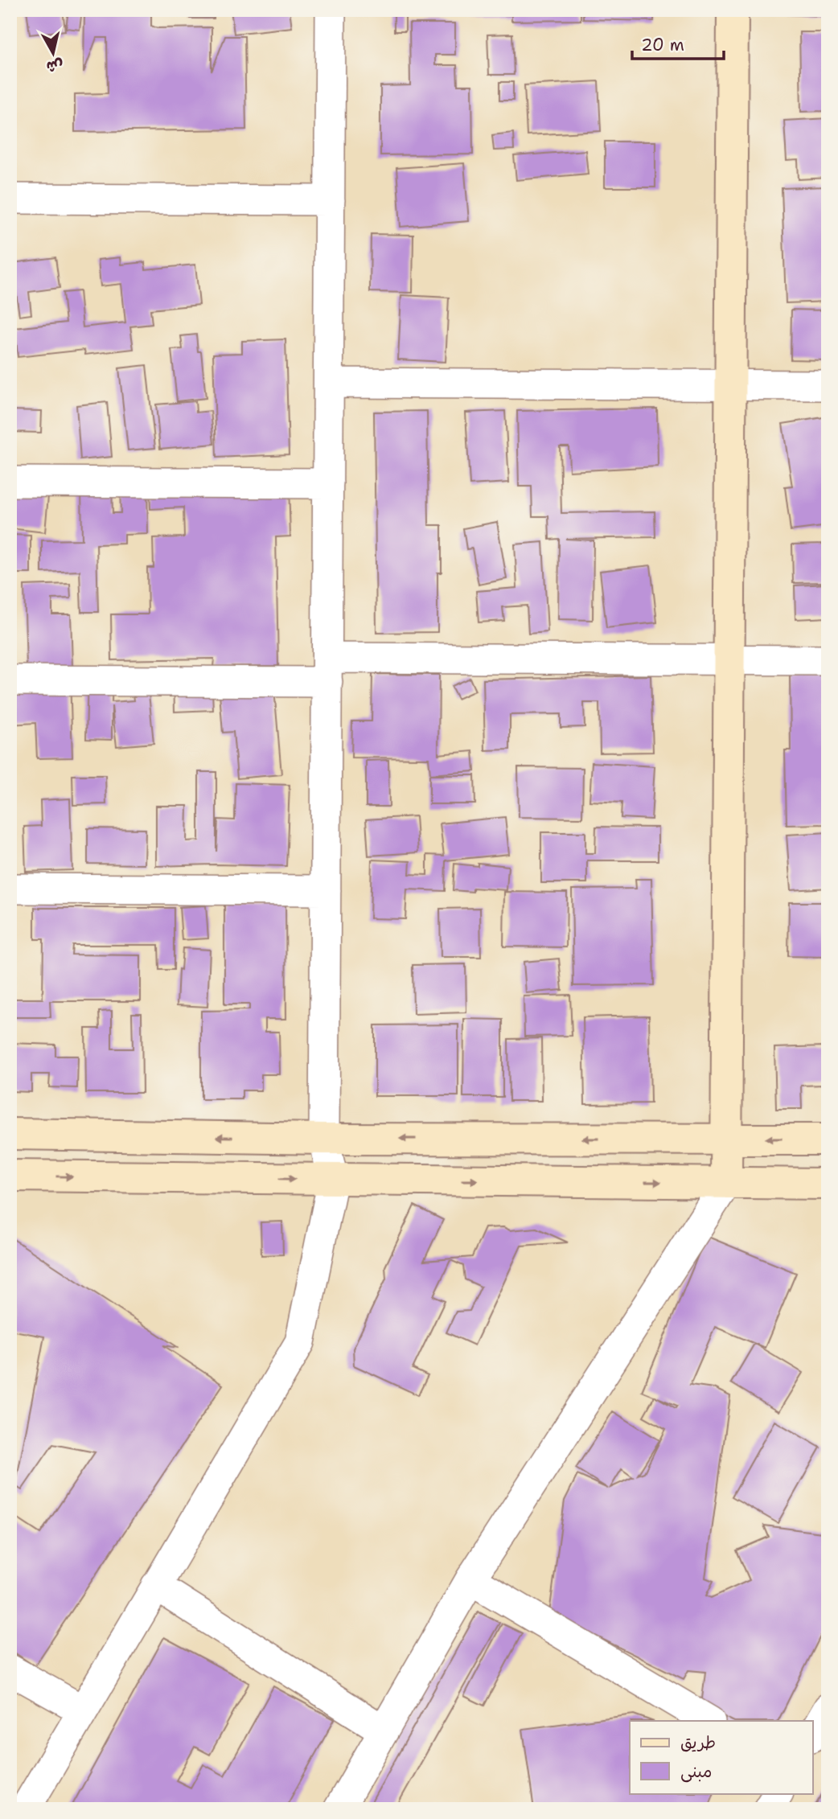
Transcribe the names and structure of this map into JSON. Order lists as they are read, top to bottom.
{
  "legend": ["طريق", "مبنى"],
  "scale_bar": "20 m",
  "north": "bottom"
}
